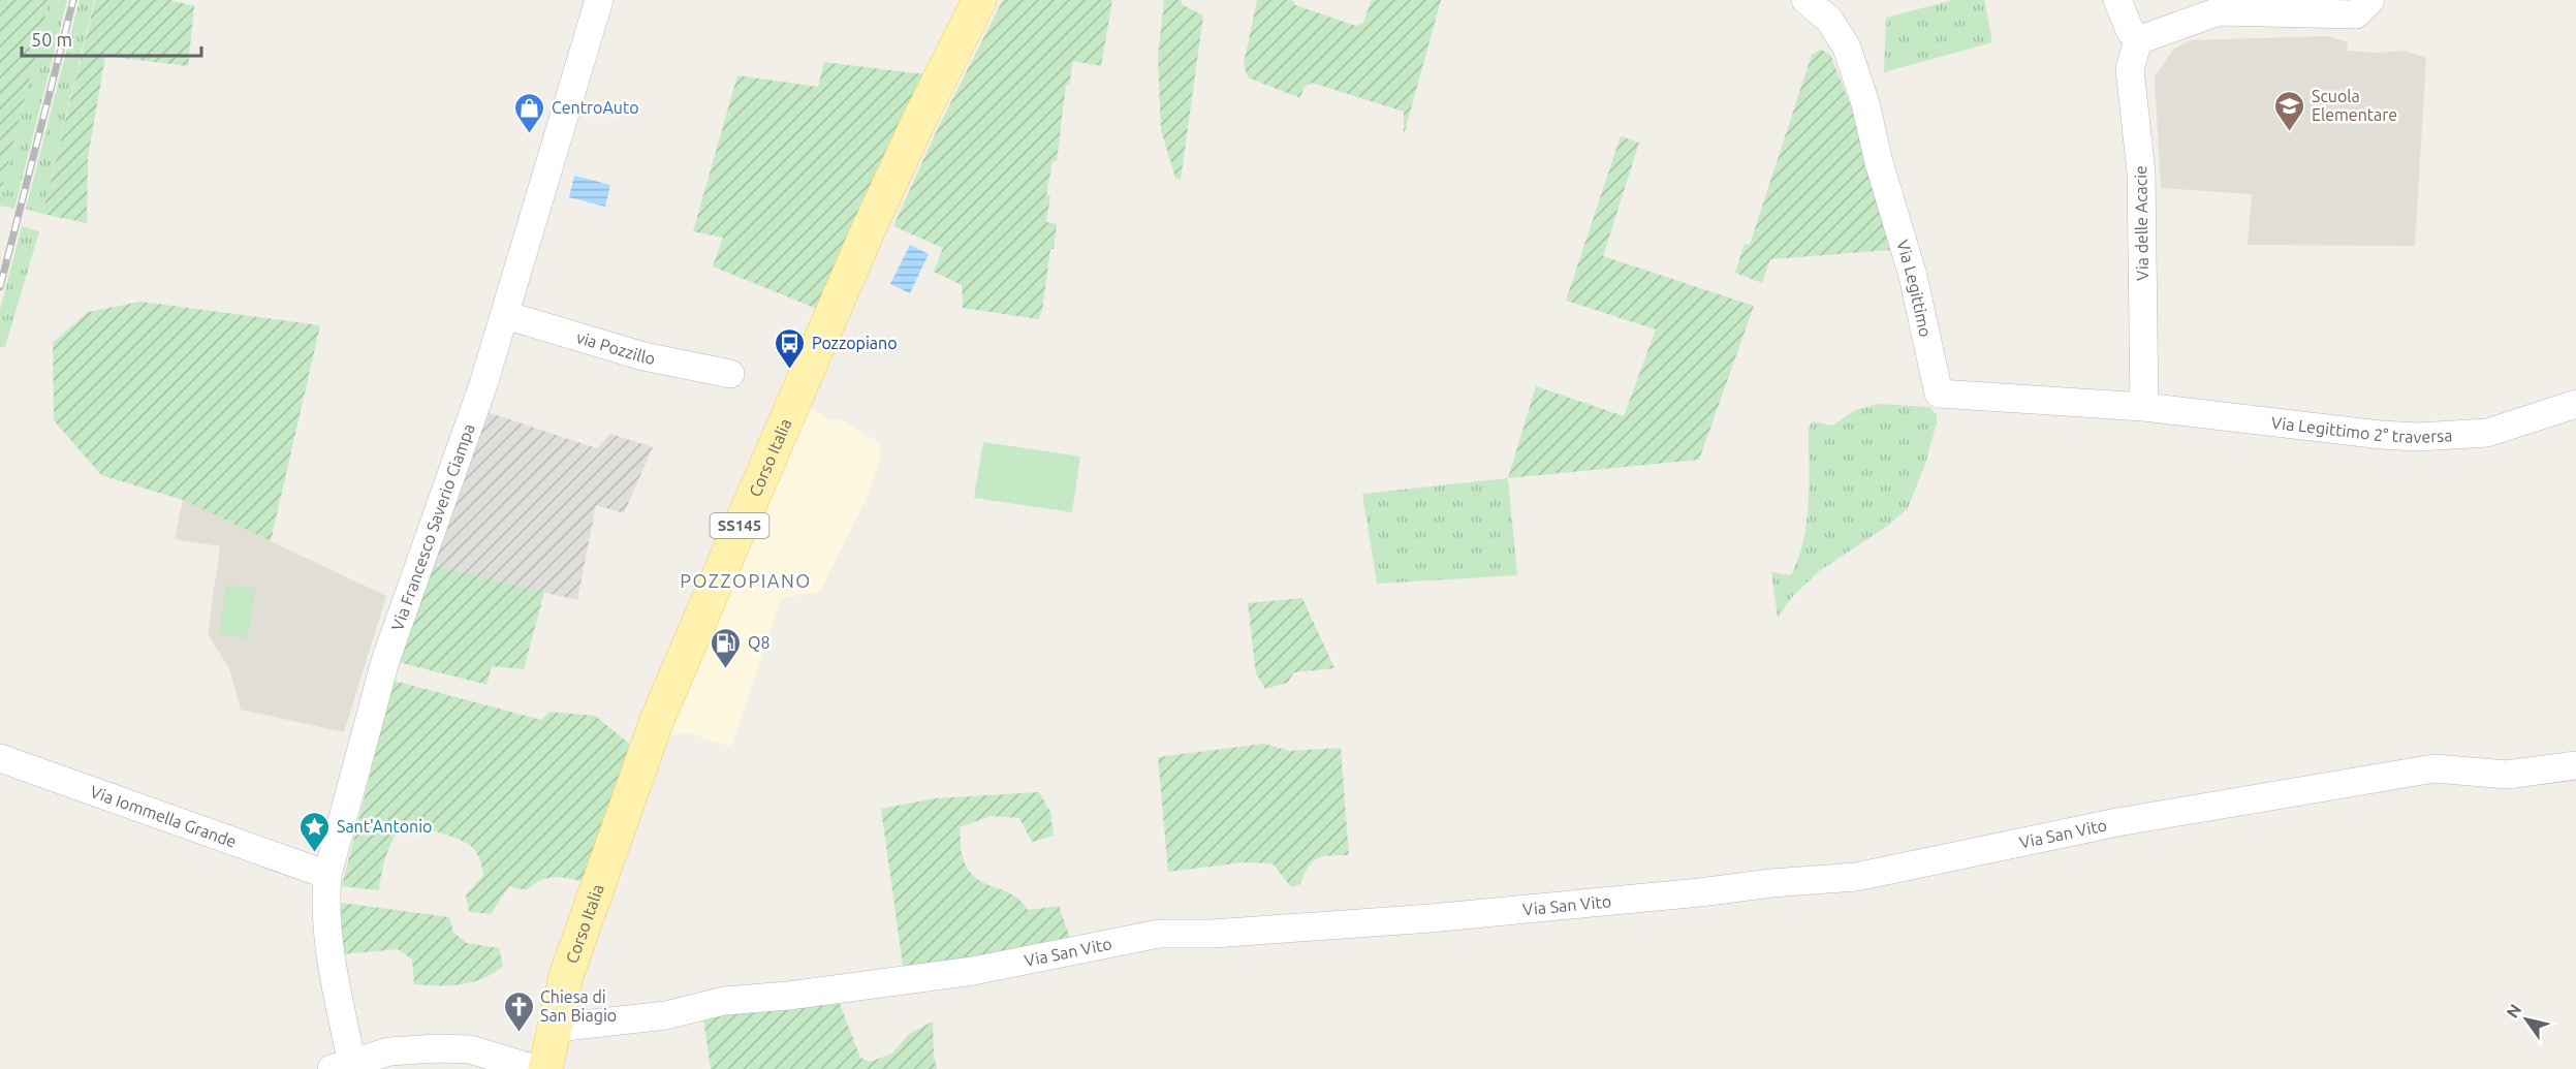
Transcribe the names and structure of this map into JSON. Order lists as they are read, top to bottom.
{
  "streets": {
    "main road": ["Corso Italia", "SS145"],
    "street": [
      "Via delle Acacie",
      "Via Legittimo",
      "via Pozzillo",
      "Via Legittimo 2° traversa",
      "Via Francesco Saverio Ciampa",
      "Via Iommella Grande",
      "Via San Vito"
    ]
  },
  "crossings": [
    ["Via delle Acacie", "Via Legittimo"],
    ["Via delle Acacie", "Via Legittimo 2° traversa"],
    ["Via Legittimo", "Via Legittimo 2° traversa"],
    ["via Pozzillo", "Via Francesco Saverio Ciampa"],
    ["Corso Italia", "Via San Vito"],
    ["Via Francesco Saverio Ciampa", "Via Iommella Grande"]
  ],
  "districts": ["POZZOPIANO"],
  "places": {
    "school or university": ["Scuola Elementare"],
    "shop": ["CentroAuto"],
    "bus stop": ["Pozzopiano"],
    "fuel station": ["Q8"],
    "place": ["Sant'Antonio"],
    "church": ["Chiesa di San Biagio"]
  },
  "scale_bar": "50 m",
  "north": "top left"
}
